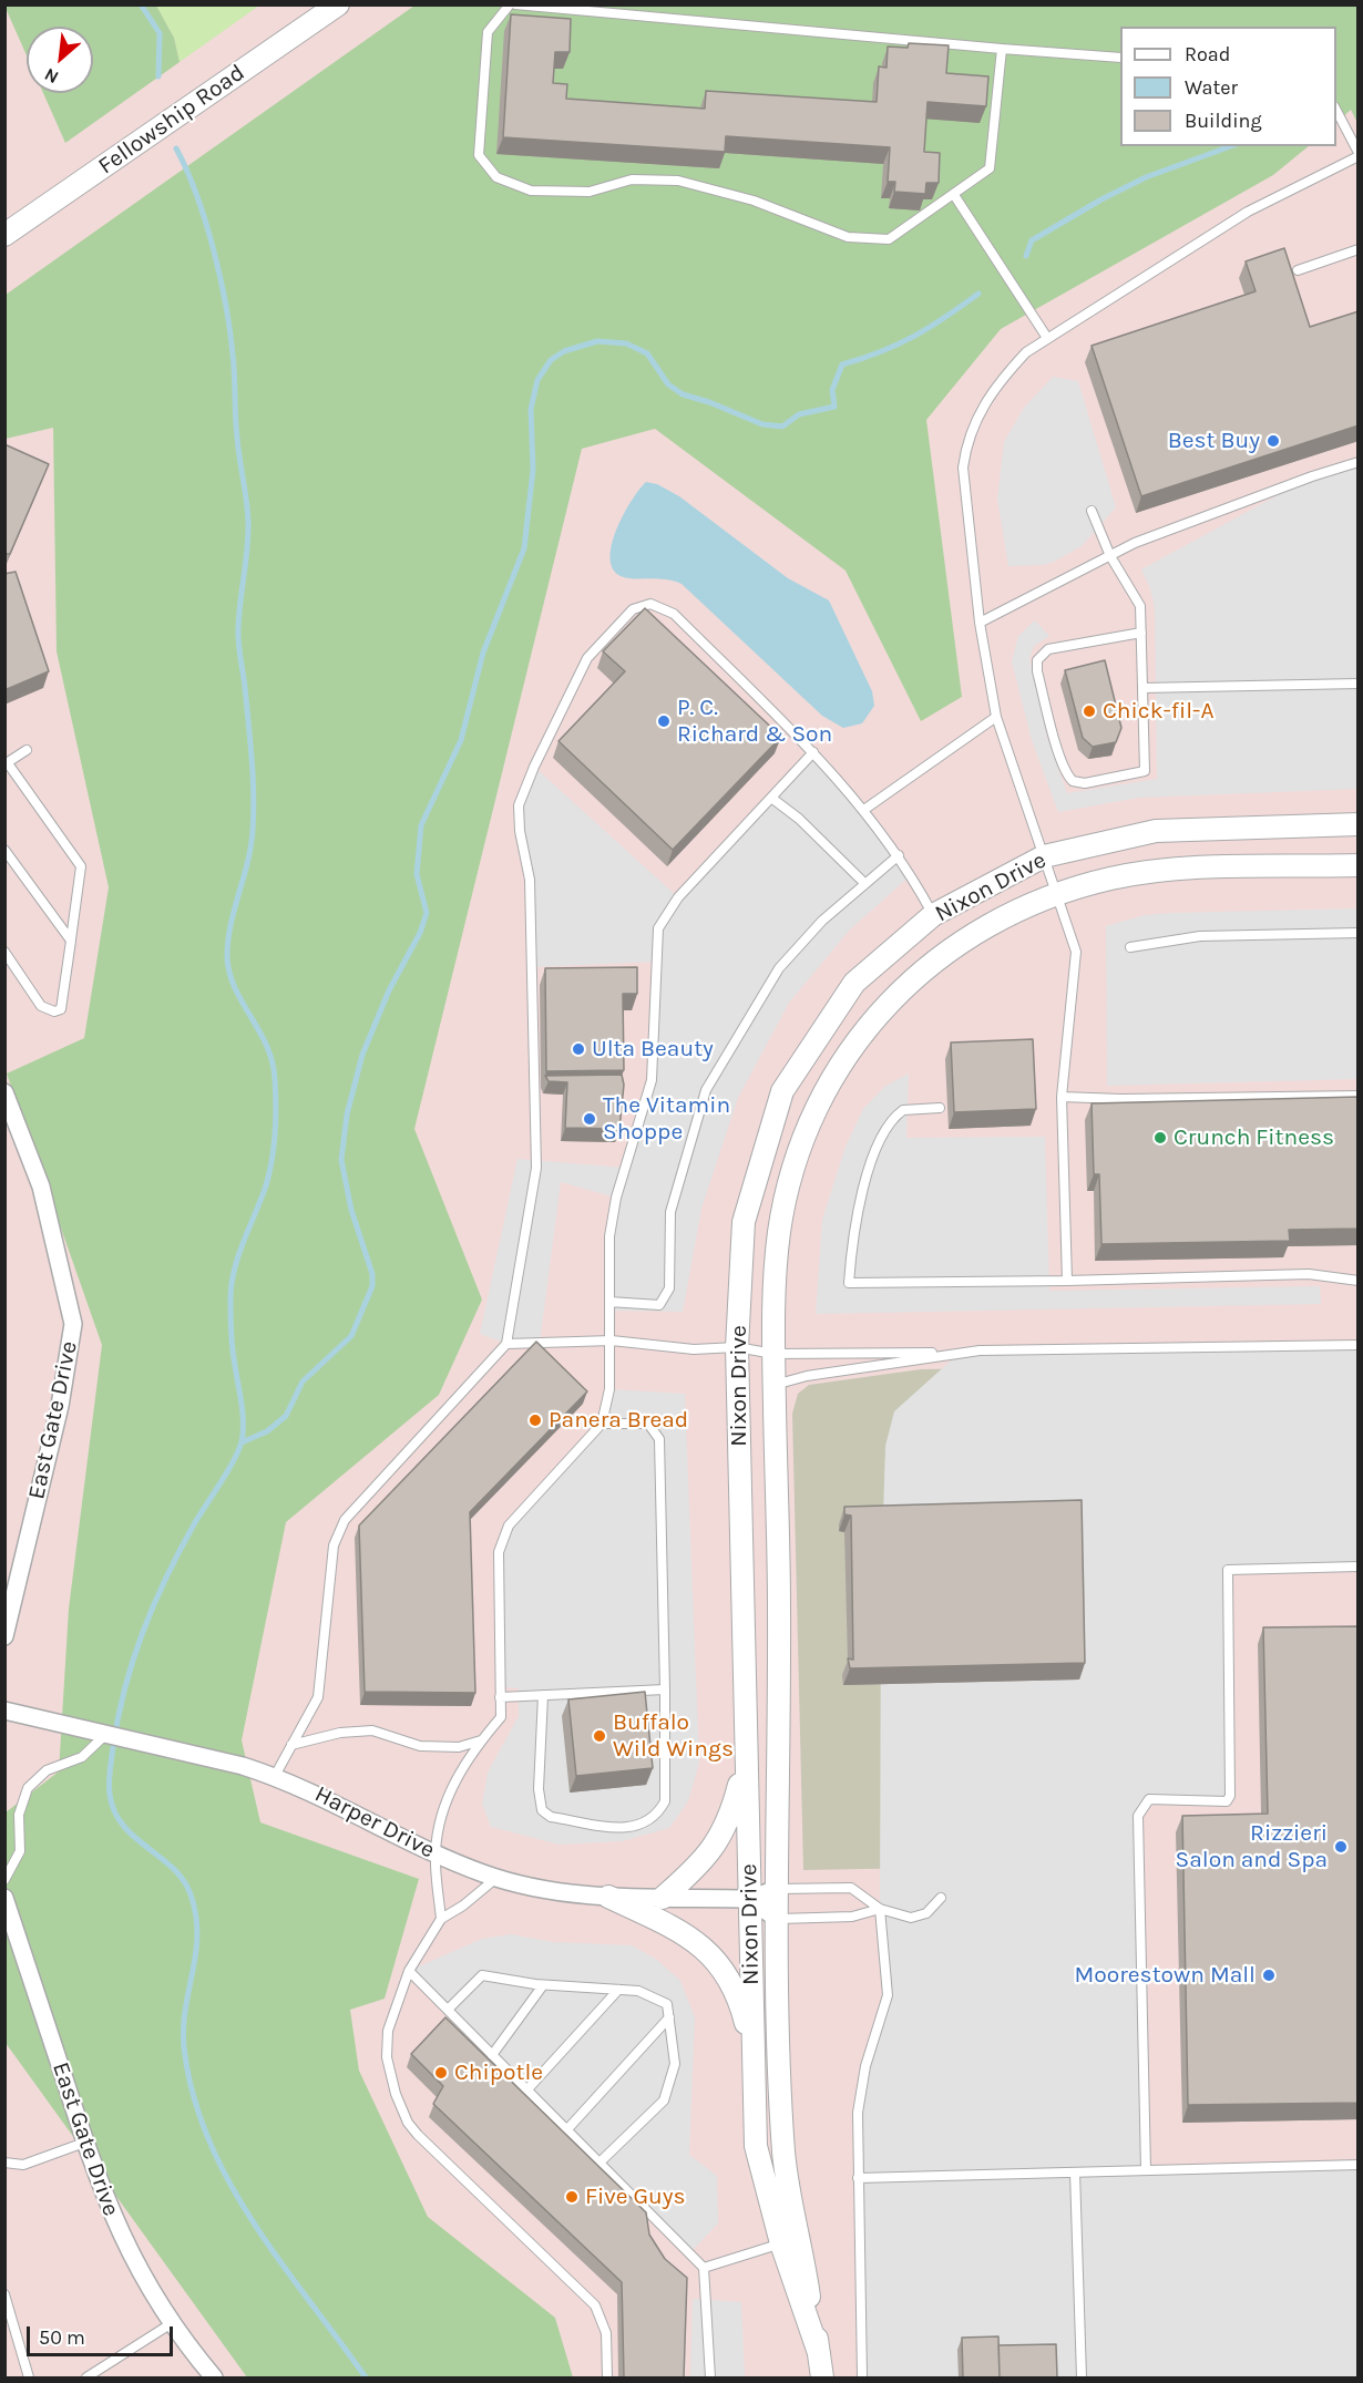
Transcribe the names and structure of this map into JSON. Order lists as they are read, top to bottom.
{
  "streets": {
    "street": [
      "Fellowship Road",
      "Nixon Drive",
      "East Gate Drive",
      "Harper Drive"
    ]
  },
  "crossings": [
    ["Nixon Drive", "Harper Drive"]
  ],
  "places": [
    "Best Buy",
    "Chick-fil-A",
    "P. C. Richard & Son",
    "Ulta Beauty",
    "The Vitamin Shoppe",
    "Crunch Fitness",
    "Panera Bread",
    "Buffalo Wild Wings",
    "Rizzieri Salon and Spa",
    "Moorestown Mall",
    "Chipotle",
    "Five Guys"
  ],
  "legend": ["Road", "Water", "Building"],
  "scale_bar": "50 m",
  "north": "bottom left"
}
